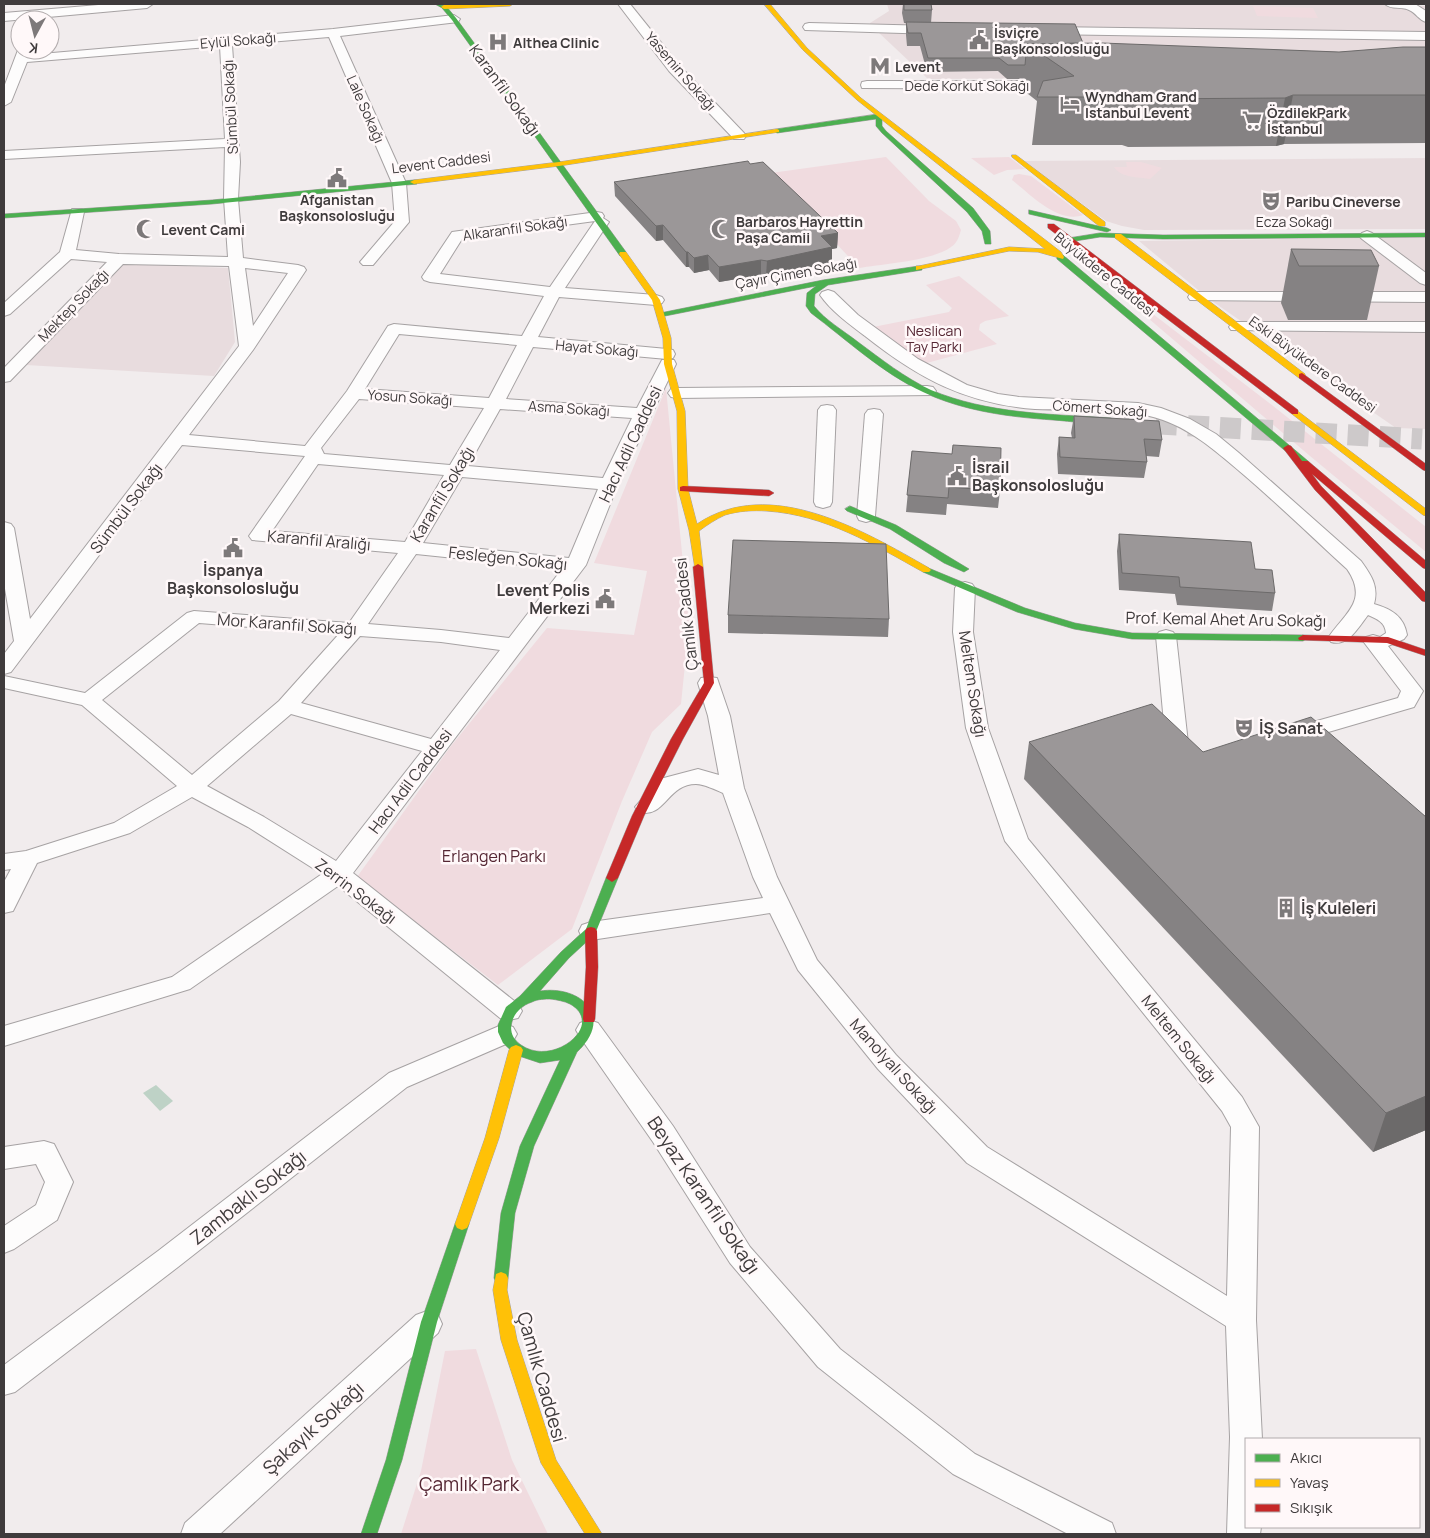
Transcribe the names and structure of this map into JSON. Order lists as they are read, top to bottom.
{
  "streets": {
    "main road": [
      "Karanfil Sokağı",
      "Levent Caddesi",
      "Ecza Sokağı",
      "Çayır Çimen Sokağı",
      "Büyükdere Caddesi",
      "Eski Büyükdere Caddesi",
      "Çamlık Caddesi",
      "Prof. Kemal Ahet Aru Sokağı"
    ],
    "street": [
      "Eylül Sokağı",
      "Yasemin Sokağı",
      "Dede Korkut Sokağı",
      "Sümbül Sokağı",
      "Lale Sokağı",
      "Alkaranfil Sokağı",
      "Mektep Sokağı",
      "Hayat Sokağı",
      "Yosun Sokağı",
      "Asma Sokağı",
      "Cömert Sokağı",
      "Hacı Adil Caddesi",
      "Karanfil Aralığı",
      "Fesleğen Sokağı",
      "Mor Karanfil Sokağı",
      "Meltem Sokağı",
      "Zerrin Sokağı",
      "Manolyalı Sokağı",
      "Beyaz Karanfil Sokağı",
      "Zambaklı Sokağı",
      "Şakayık Sokağı"
    ]
  },
  "crossings": [
    ["Eylül Sokağı", "Karanfil Sokağı"],
    ["Eylül Sokağı", "Sümbül Sokağı"],
    ["Eylül Sokağı", "Lale Sokağı"],
    ["Yasemin Sokağı", "Levent Caddesi"],
    ["Karanfil Sokağı", "Levent Caddesi"],
    ["Karanfil Sokağı", "Alkaranfil Sokağı"],
    ["Karanfil Sokağı", "Hayat Sokağı"],
    ["Karanfil Sokağı", "Yosun Sokağı"],
    ["Karanfil Sokağı", "Asma Sokağı"],
    ["Karanfil Sokağı", "Karanfil Aralığı"],
    ["Karanfil Sokağı", "Fesleğen Sokağı"],
    ["Karanfil Sokağı", "Çamlık Caddesi"],
    ["Karanfil Sokağı", "Mor Karanfil Sokağı"],
    ["Karanfil Sokağı", "Zerrin Sokağı"],
    ["Sümbül Sokağı", "Levent Caddesi"],
    ["Lale Sokağı", "Levent Caddesi"],
    ["Levent Caddesi", "Çayır Çimen Sokağı"],
    ["Levent Caddesi", "Büyükdere Caddesi"],
    ["Ecza Sokağı", "Büyükdere Caddesi"],
    ["Alkaranfil Sokağı", "Çamlık Caddesi"],
    ["Çayır Çimen Sokağı", "Büyükdere Caddesi"],
    ["Çayır Çimen Sokağı", "Cömert Sokağı"],
    ["Çayır Çimen Sokağı", "Çamlık Caddesi"],
    ["Hayat Sokağı", "Yosun Sokağı"],
    ["Hayat Sokağı", "Hacı Adil Caddesi"],
    ["Hayat Sokağı", "Çamlık Caddesi"],
    ["Yosun Sokağı", "Asma Sokağı"],
    ["Asma Sokağı", "Hacı Adil Caddesi"],
    ["Cömert Sokağı", "Prof. Kemal Ahet Aru Sokağı"],
    ["Hacı Adil Caddesi", "Fesleğen Sokağı"],
    ["Hacı Adil Caddesi", "Çamlık Caddesi"],
    ["Hacı Adil Caddesi", "Mor Karanfil Sokağı"],
    ["Hacı Adil Caddesi", "Zerrin Sokağı"],
    ["Karanfil Aralığı", "Fesleğen Sokağı"],
    ["Çamlık Caddesi", "Prof. Kemal Ahet Aru Sokağı"],
    ["Çamlık Caddesi", "Zerrin Sokağı"],
    ["Çamlık Caddesi", "Manolyalı Sokağı"],
    ["Çamlık Caddesi", "Beyaz Karanfil Sokağı"],
    ["Çamlık Caddesi", "Zambaklı Sokağı"],
    ["Çamlık Caddesi", "Şakayık Sokağı"],
    ["Prof. Kemal Ahet Aru Sokağı", "Meltem Sokağı"],
    ["Mor Karanfil Sokağı", "Zerrin Sokağı"],
    ["Meltem Sokağı", "Manolyalı Sokağı"],
    ["Zerrin Sokağı", "Beyaz Karanfil Sokağı"],
    ["Zerrin Sokağı", "Zambaklı Sokağı"],
    ["Beyaz Karanfil Sokağı", "Zambaklı Sokağı"]
  ],
  "parks": ["Neslican Tay Parkı", "Erlangen Parkı", "Çamlık Park"],
  "places": {
    "public building": [
      "İsviçre Başkonsolosluğu",
      "Afganistan Başkonsolosluğu",
      "İsrail Başkonsolosluğu",
      "İspanya Başkonsolosluğu",
      "Levent Polis Merkezi"
    ],
    "hospital": ["Althea Clinic"],
    "metro station": ["Levent"],
    "hotel": ["Wyndham Grand Istanbul Levent"],
    "supermarket": ["ÖzdilekPark İstanbul"],
    "theatre": ["Paribu Cineverse", "İŞ Sanat"],
    "mosque": ["Levent Cami", "Barbaros Hayrettin Paşa Camii"],
    "building": ["İş Kuleleri"]
  },
  "legend": ["Akıcı", "Yavaş", "Sıkışık"],
  "north": "bottom"
}
